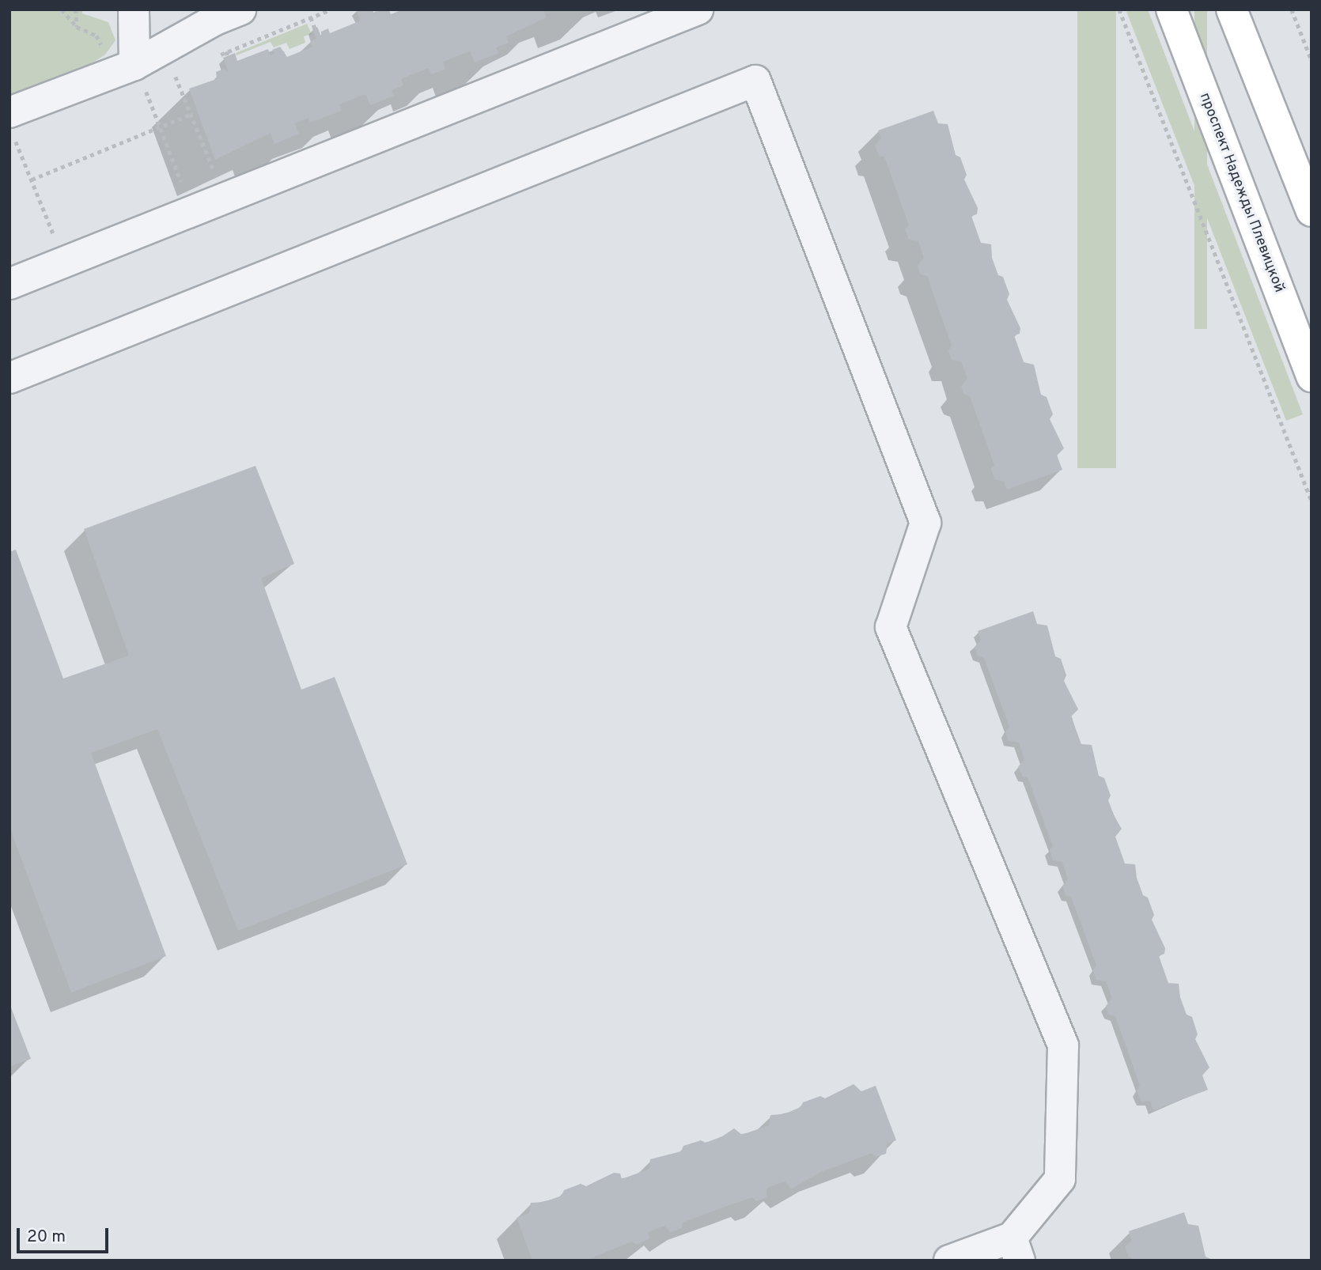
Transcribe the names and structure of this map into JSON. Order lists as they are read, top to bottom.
{
  "streets": {
    "main road": ["проспект Надежды Плевицкой"]
  },
  "scale_bar": "20 m"
}
